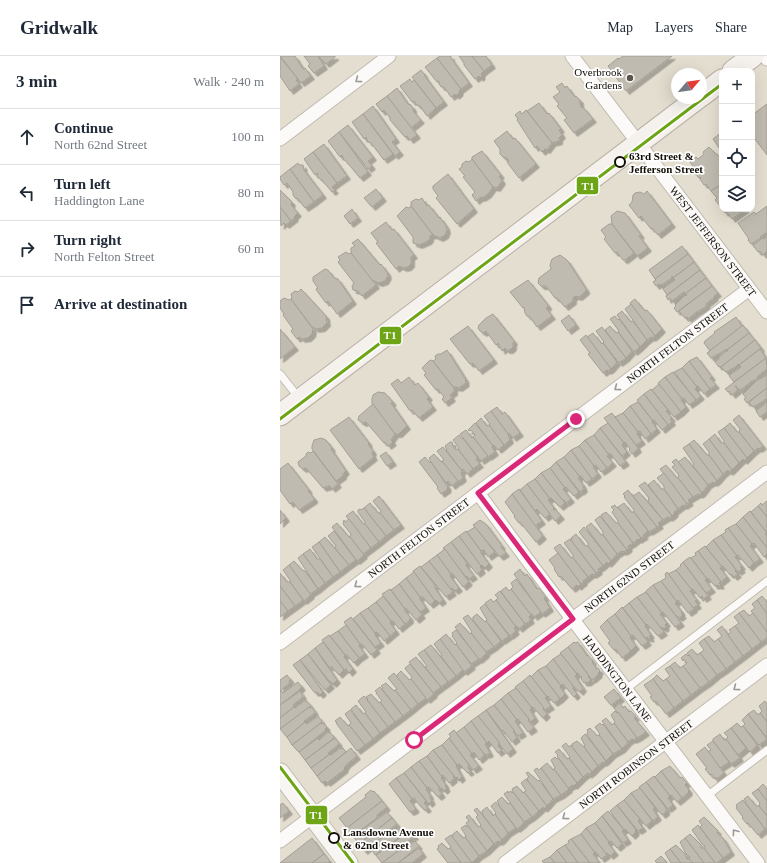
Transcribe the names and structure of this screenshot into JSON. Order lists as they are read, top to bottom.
{
  "streets": {
    "street": [
      "WEST JEFFERSON STREET",
      "NORTH FELTON STREET",
      "NORTH 62ND STREET",
      "HADDINGTON LANE",
      "NORTH ROBINSON STREET"
    ]
  },
  "crossings": [
    ["WEST JEFFERSON STREET", "NORTH FELTON STREET"],
    ["NORTH FELTON STREET", "HADDINGTON LANE"],
    ["NORTH 62ND STREET", "HADDINGTON LANE"],
    ["HADDINGTON LANE", "NORTH ROBINSON STREET"]
  ],
  "one_way": ["NORTH FELTON STREET", "NORTH ROBINSON STREET"],
  "places": ["Overbrook Gardens", "63rd Street & Jefferson Street", "Lansdowne Avenue & 62nd Street"],
  "lines": ["transit line T1"],
  "north": "top right",
  "page": {
    "header": "Gridwalk",
    "nav": ["Map", "Layers", "Share"],
    "heading": ["3 min", "Walk · 240 m"],
    "map_buttons": ["+", "−"],
    "list": [
      ["Continue", "North 62nd Street", "100 m"],
      ["Turn left", "Haddington Lane", "80 m"],
      ["Turn right", "North Felton Street", "60 m"],
      "Arrive at destination"
    ]
  }
}
